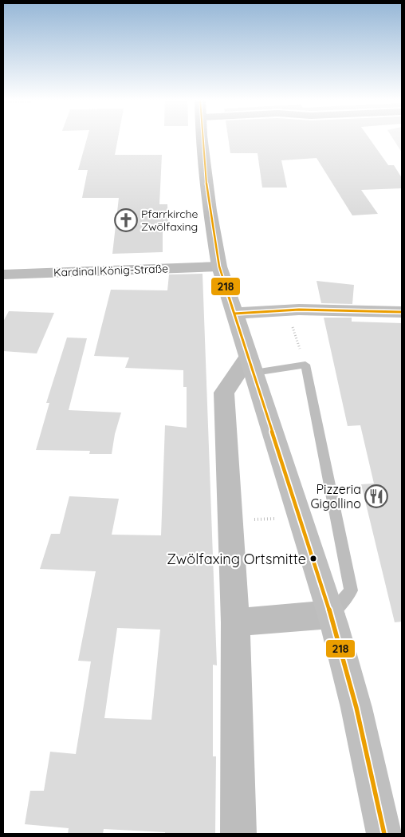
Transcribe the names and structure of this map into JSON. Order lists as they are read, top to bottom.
{
  "streets": {
    "street": ["Kardinal König-Straße"]
  },
  "places": {
    "church": ["Pfarrkirche Zwölfaxing"],
    "restaurant": ["Pizzeria Gigollino"],
    "other": ["Zwölfaxing Ortsmitte"]
  },
  "lines": ["transit line 218"]
}
